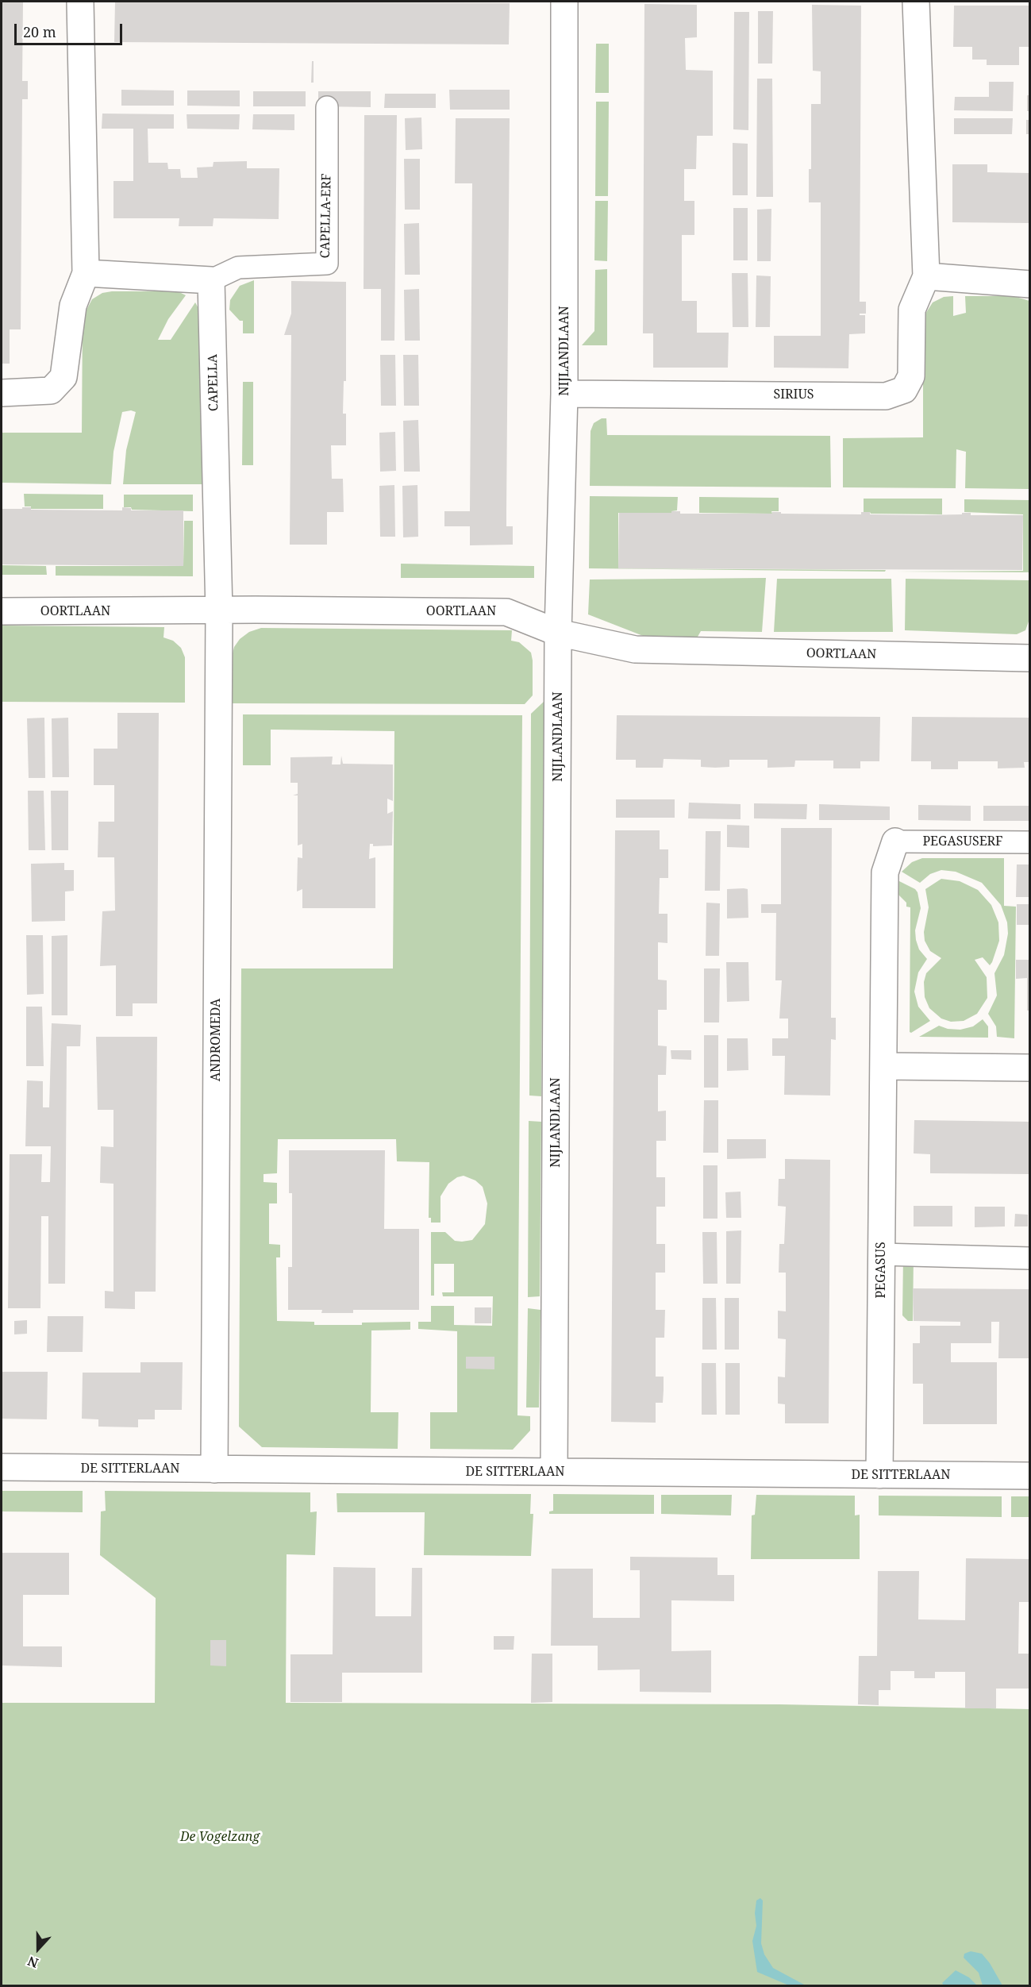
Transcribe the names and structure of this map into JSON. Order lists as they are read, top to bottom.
{
  "streets": {
    "street": [
      "NIJLANDLAAN",
      "CAPELLA",
      "SIRIUS",
      "OORTLAAN",
      "ANDROMEDA",
      "PEGASUS",
      "DE SITTERLAAN"
    ],
    "lane": ["CAPELLA-ERF", "PEGASUSERF"]
  },
  "crossings": [
    ["CAPELLA-ERF", "CAPELLA"],
    ["NIJLANDLAAN", "SIRIUS"],
    ["NIJLANDLAAN", "OORTLAAN"],
    ["NIJLANDLAAN", "DE SITTERLAAN"],
    ["CAPELLA", "OORTLAAN"],
    ["CAPELLA", "ANDROMEDA"],
    ["OORTLAAN", "ANDROMEDA"],
    ["PEGASUSERF", "PEGASUS"],
    ["ANDROMEDA", "DE SITTERLAAN"],
    ["PEGASUS", "DE SITTERLAAN"]
  ],
  "parks": ["De Vogelzang"],
  "scale_bar": "20 m",
  "north": "bottom"
}
